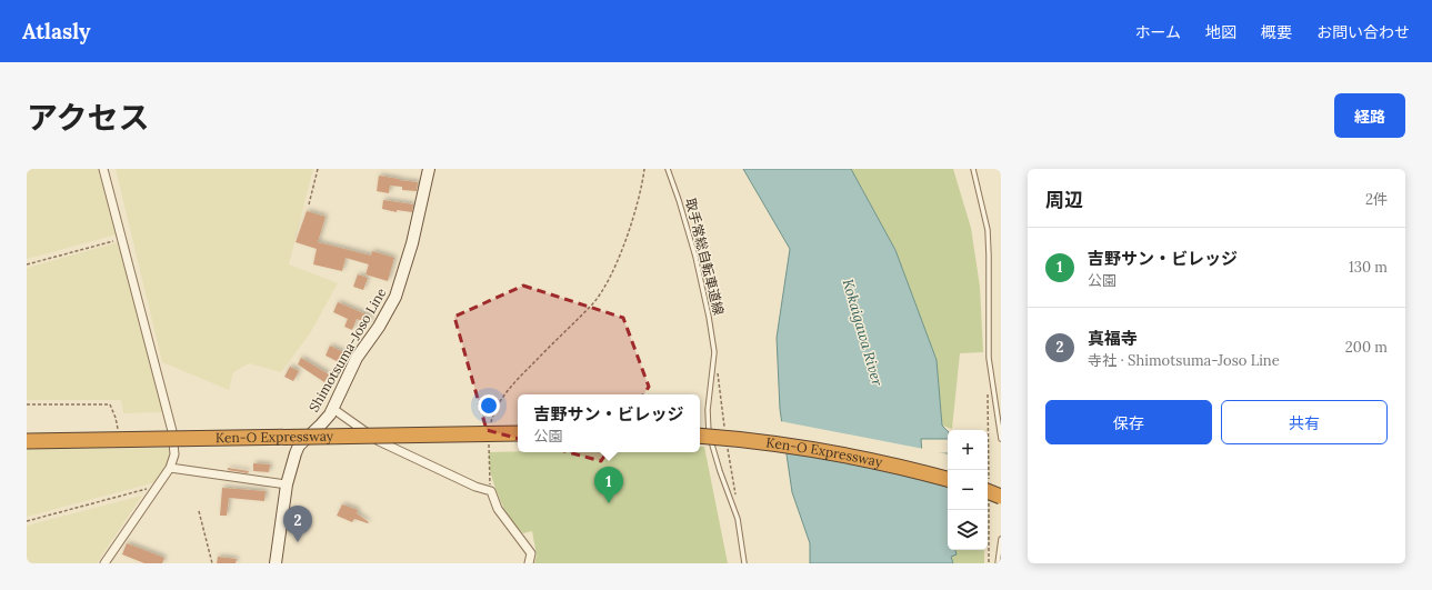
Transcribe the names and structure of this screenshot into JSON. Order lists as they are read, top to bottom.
{
  "streets": {
    "highway": ["Ken-O Expressway"],
    "main road": ["Shimotsuma-Joso Line"],
    "lane": ["取手常総自転車道線"]
  },
  "water": ["Kokaigawa River"],
  "page": {
    "header": "Atlasly",
    "nav": [
      "ホーム",
      "地図",
      "概要",
      "お問い合わせ"
    ],
    "title": "アクセス",
    "buttons": [
      "経路",
      ["保存", "共有"]
    ],
    "heading": ["周辺", "2件"],
    "list": [
      {
        "mark": "1",
        "name": "吉野サン・ビレッジ",
        "note": "公園",
        "value": "130 m"
      },
      {
        "mark": "2",
        "name": "真福寺",
        "note": "寺社 · Shimotsuma-Joso Line",
        "value": "200 m"
      }
    ],
    "popup": ["吉野サン・ビレッジ", "公園"],
    "map_buttons": ["+", "−"],
    "pins": ["1", "2"]
  }
}
